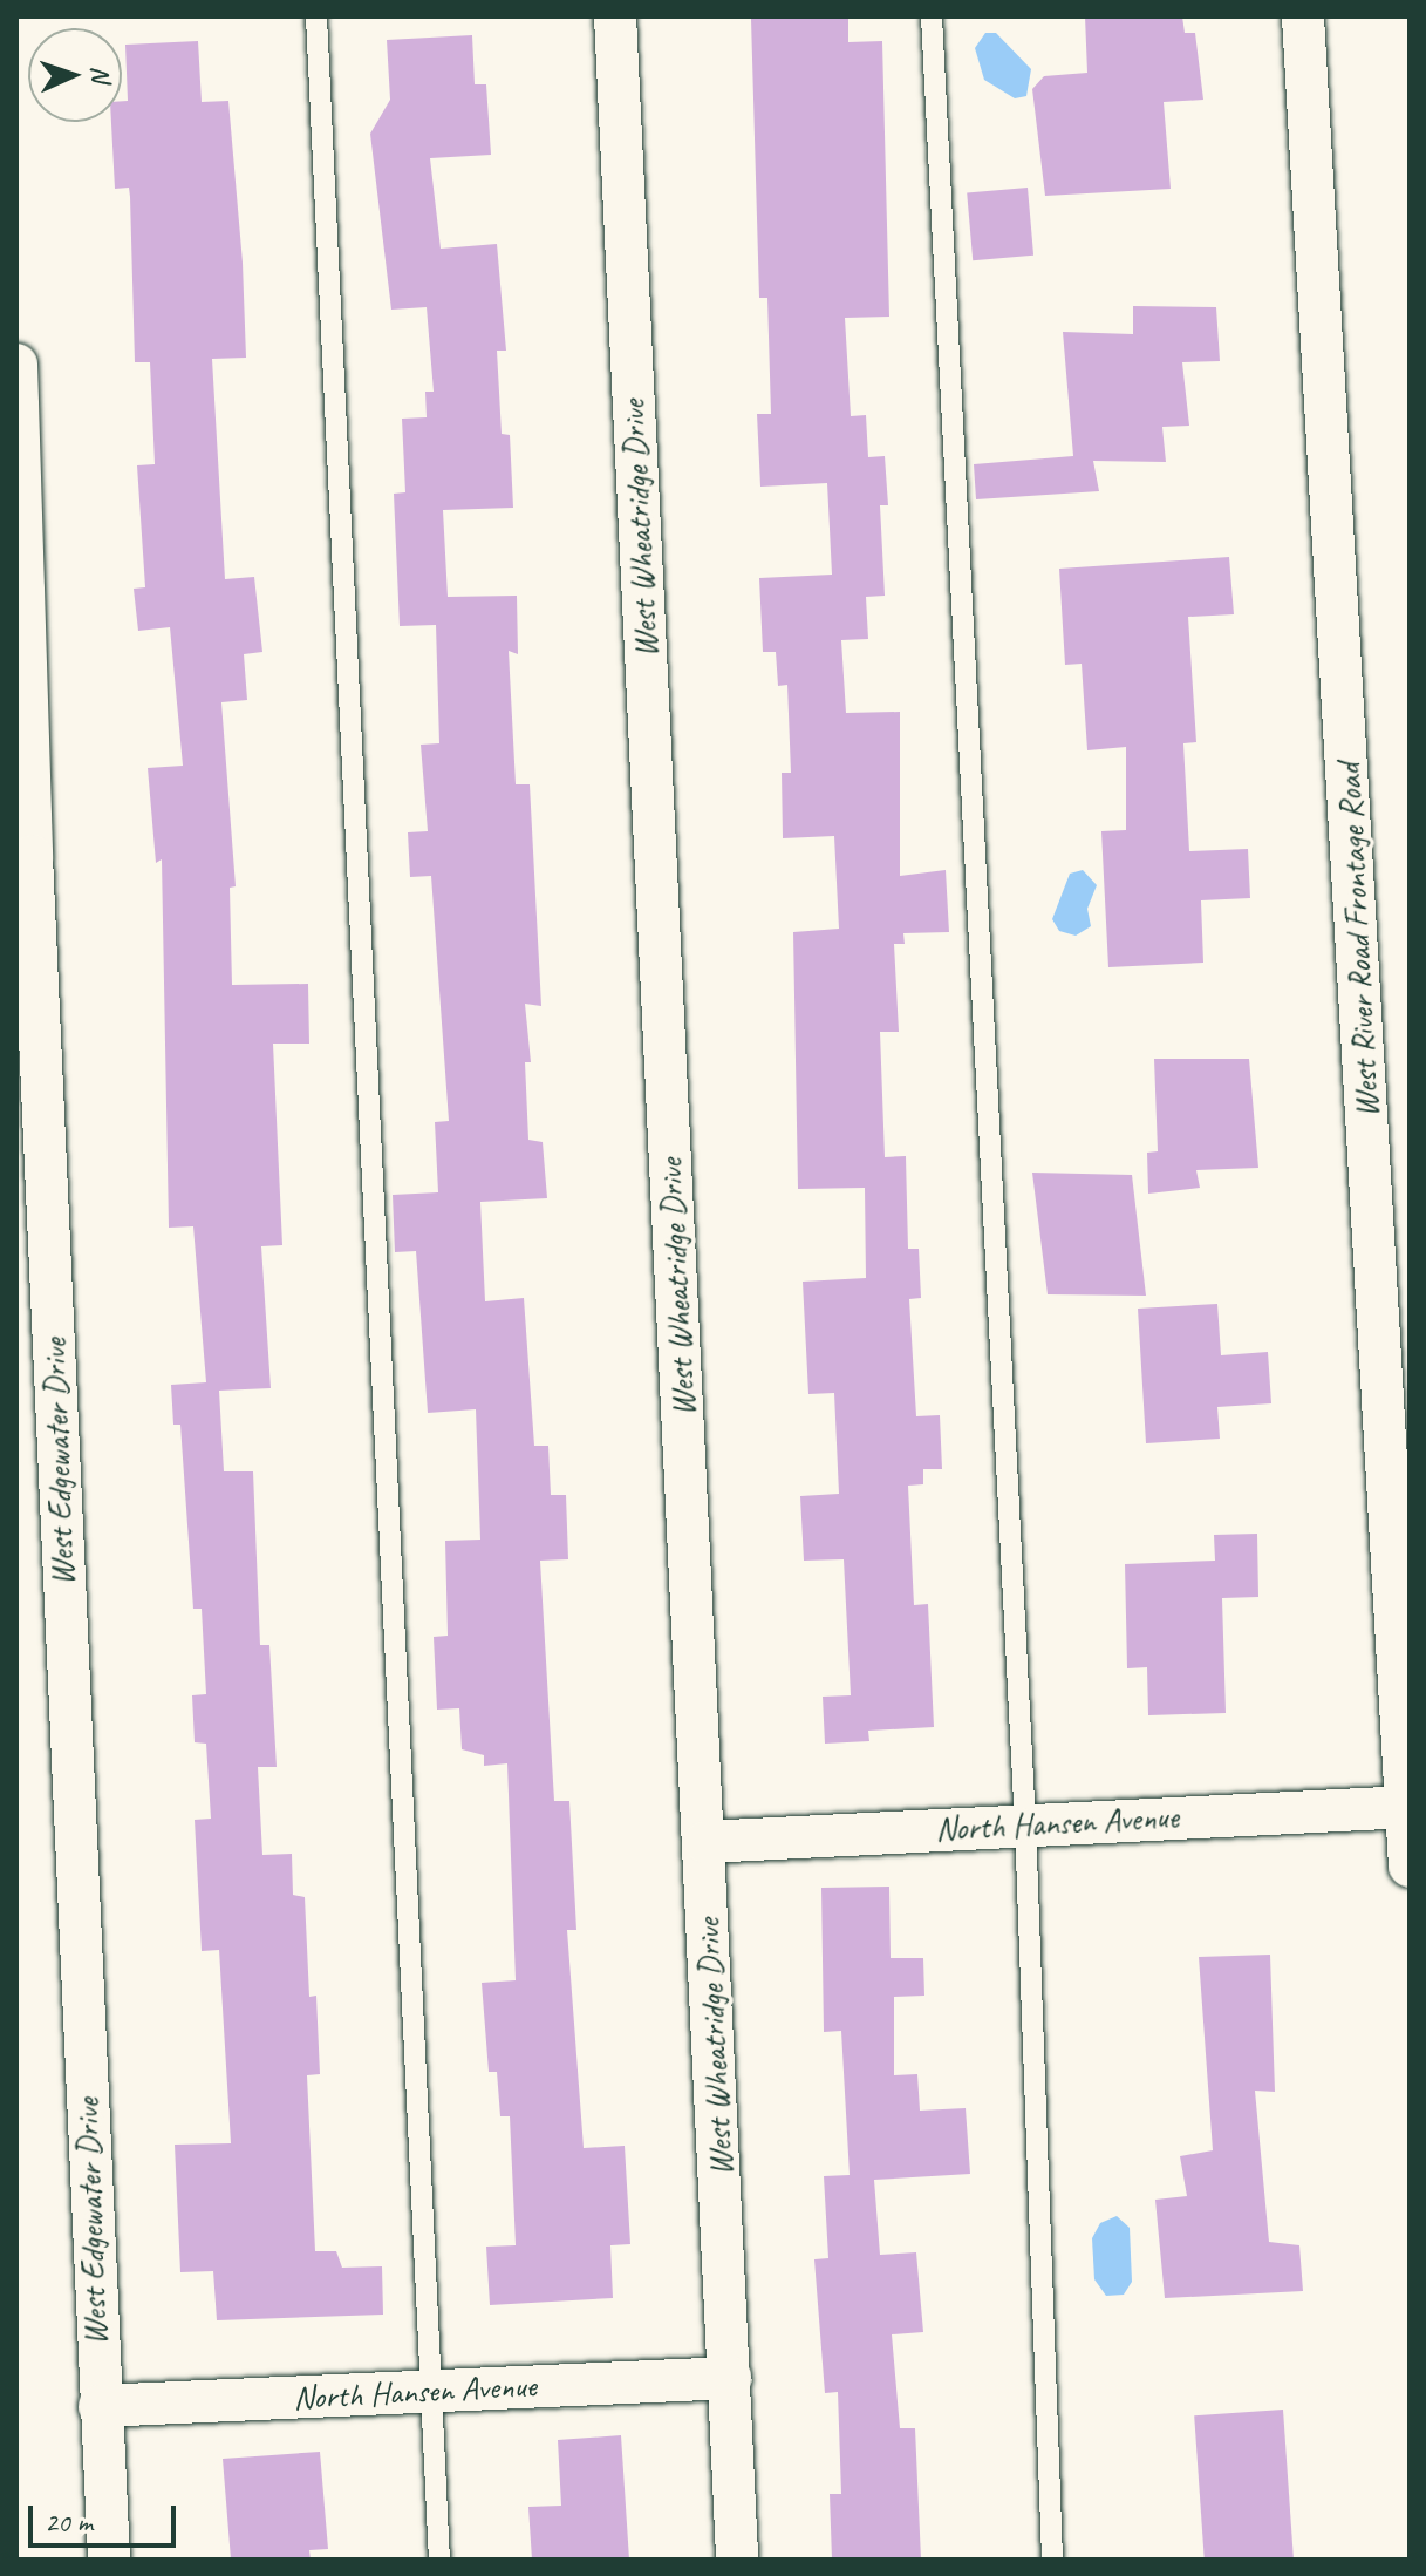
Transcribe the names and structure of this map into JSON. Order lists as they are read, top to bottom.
{
  "streets": {
    "street": [
      "West Wheatridge Drive",
      "West River Road Frontage Road",
      "West Edgewater Drive",
      "North Hansen Avenue"
    ]
  },
  "crossings": [
    ["West Wheatridge Drive", "North Hansen Avenue"],
    ["West River Road Frontage Road", "North Hansen Avenue"],
    ["West Edgewater Drive", "North Hansen Avenue"]
  ],
  "scale_bar": "20 m",
  "north": "right"
}
